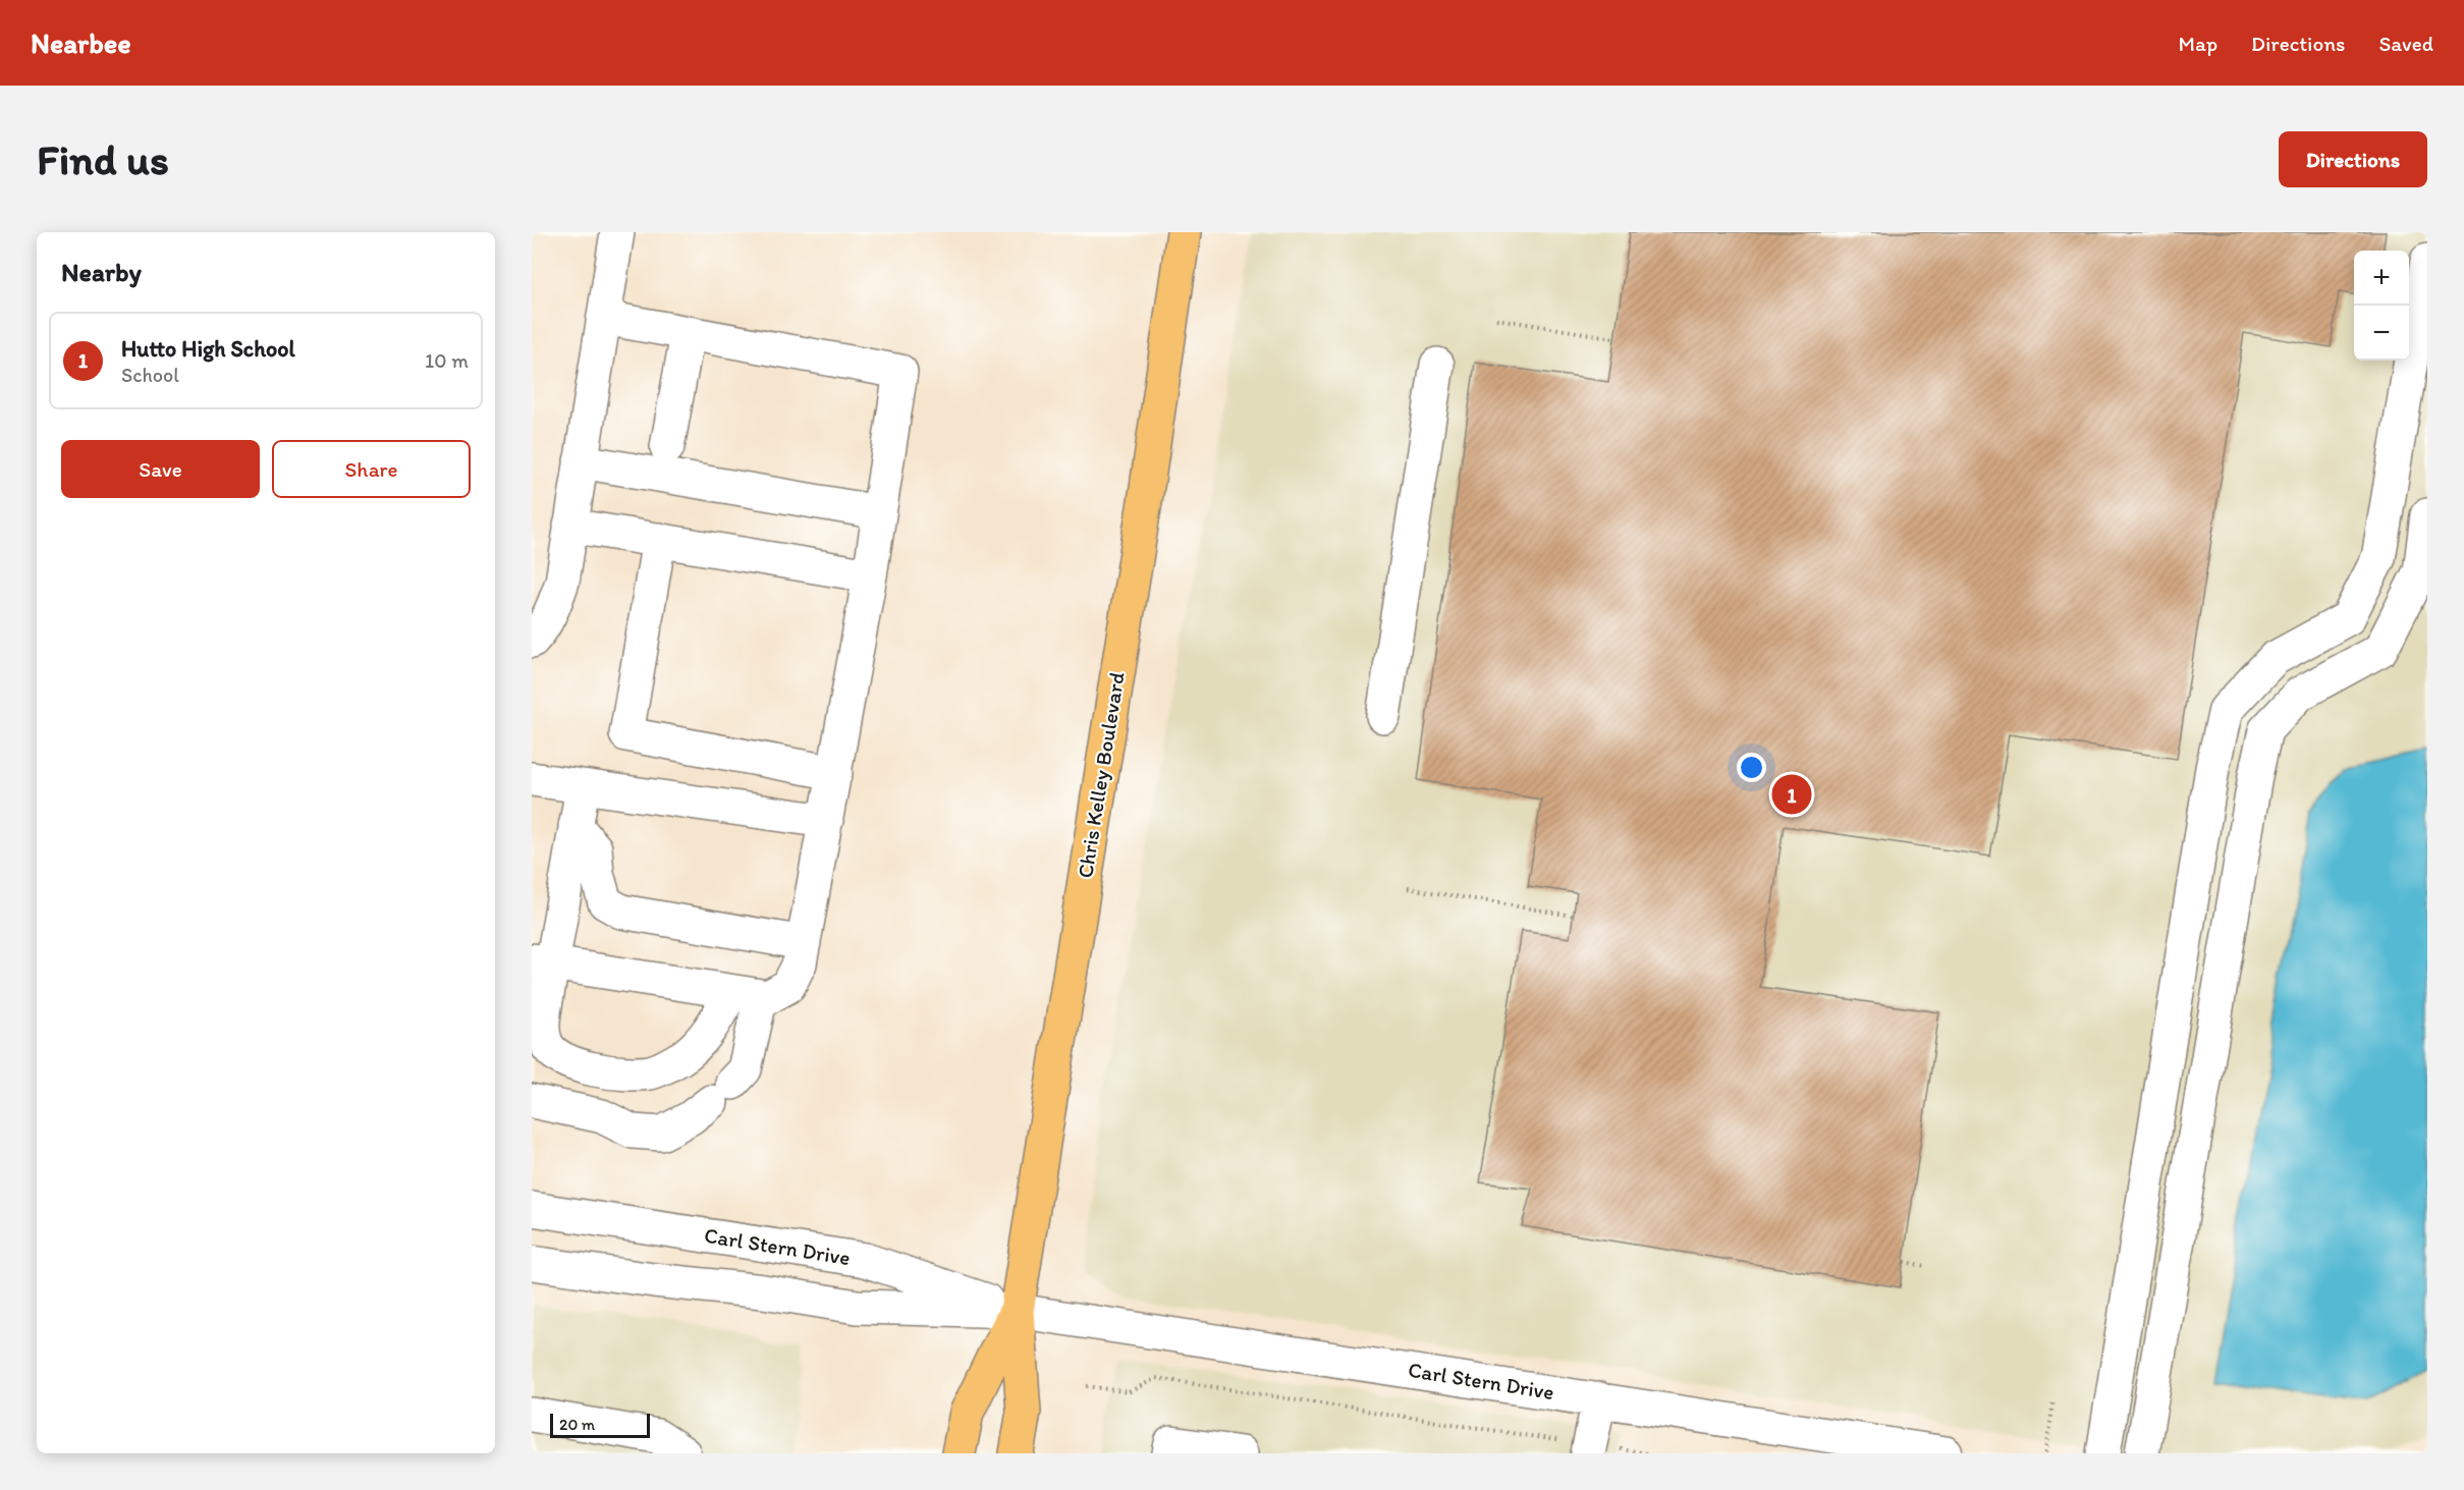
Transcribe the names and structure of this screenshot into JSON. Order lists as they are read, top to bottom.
{
  "streets": {
    "main road": ["Chris Kelley Boulevard"],
    "street": ["Carl Stern Drive"]
  },
  "crossings": [
    ["Chris Kelley Boulevard", "Carl Stern Drive"]
  ],
  "scale_bar": "20 m",
  "page": {
    "header": "Nearbee",
    "nav": ["Map", "Directions", "Saved"],
    "buttons": [
      "Directions",
      ["Save", "Share"]
    ],
    "title": "Find us",
    "heading": "Nearby",
    "map_buttons": ["+", "−"],
    "list": [
      {
        "mark": "1",
        "name": "Hutto High School",
        "note": "School",
        "value": "10 m"
      }
    ],
    "pins": "1",
    "scale": "20 m"
  }
}
